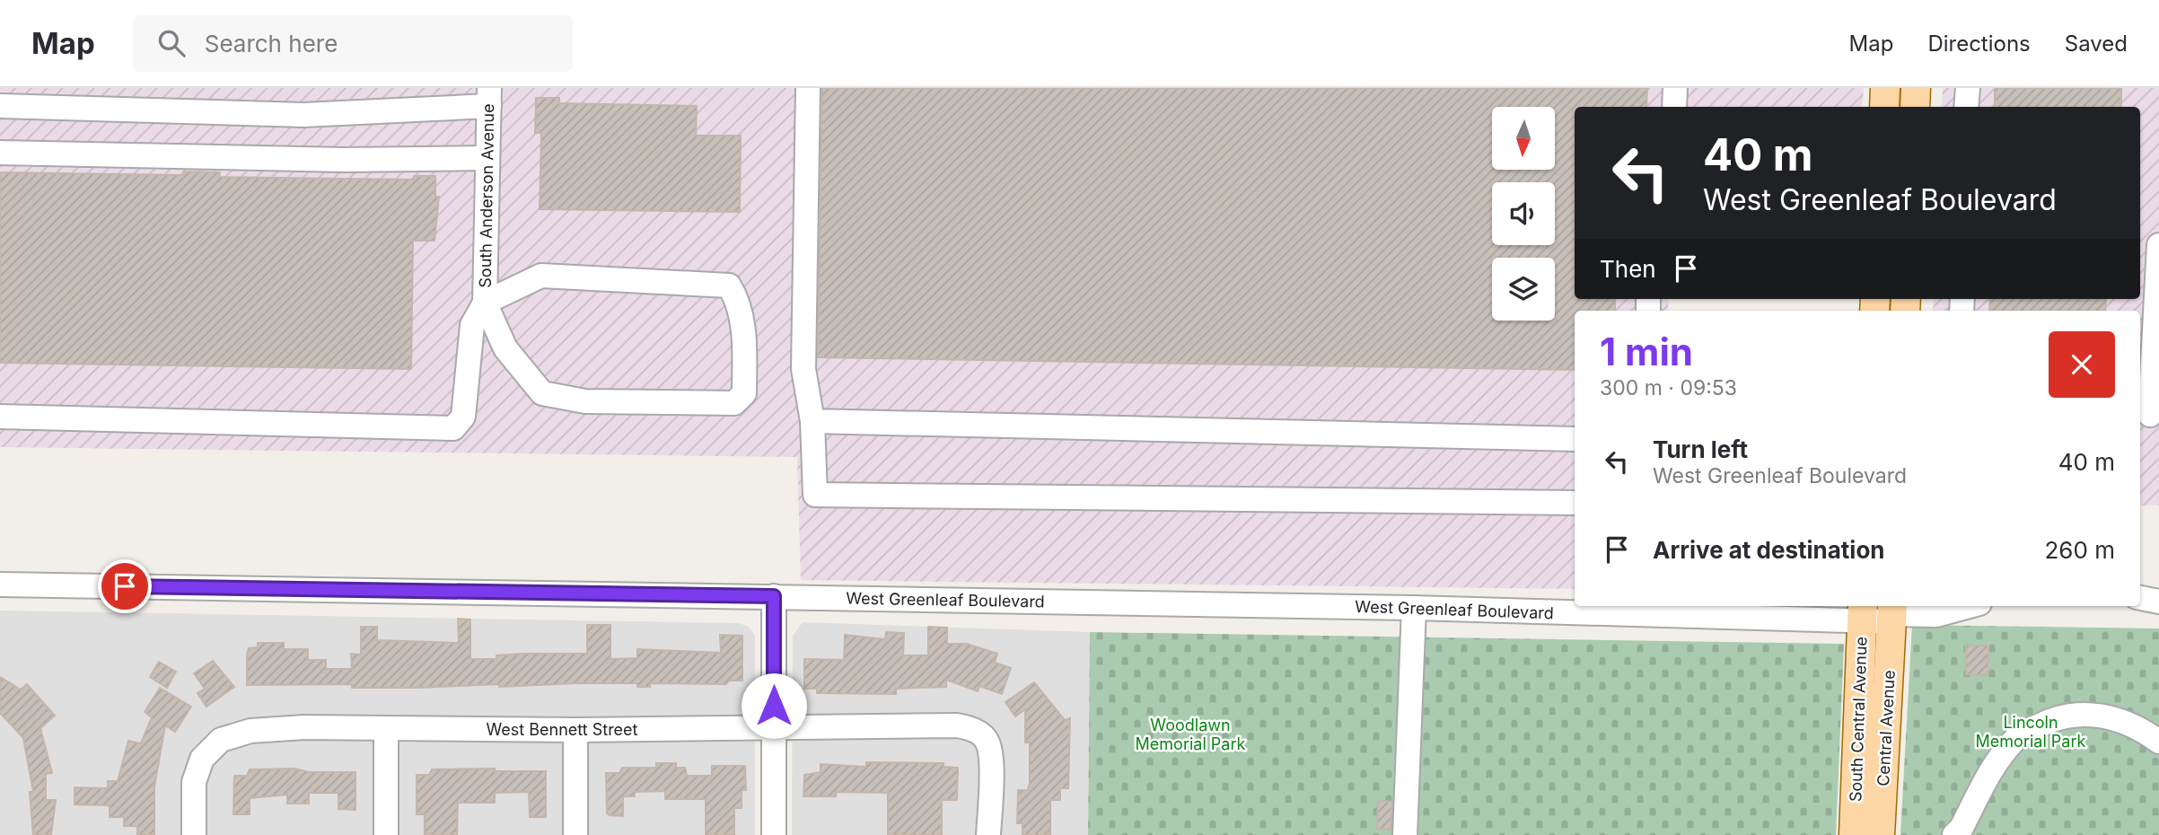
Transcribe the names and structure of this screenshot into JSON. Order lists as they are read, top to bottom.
{
  "streets": {
    "main road": ["South Central Avenue", "Central Avenue"],
    "street": ["South Anderson Avenue", "West Greenleaf Boulevard", "West Bennett Street"]
  },
  "crossings": [
    ["West Greenleaf Boulevard", "South Central Avenue"],
    ["West Greenleaf Boulevard", "Central Avenue"]
  ],
  "parks": ["Lincoln Memorial Park", "Woodlawn Memorial Park"],
  "north": "bottom",
  "page": {
    "header": "Map",
    "search": "Search here",
    "nav": ["Map", "Directions", "Saved"],
    "turn": ["40 m", "West Greenleaf Boulevard"],
    "then": "Then",
    "heading": ["1 min", "300 m · 09:53"],
    "list": [
      {
        "name": "Turn left",
        "note": "West Greenleaf Boulevard",
        "value": "40 m"
      },
      {
        "name": "Arrive at destination",
        "value": "260 m"
      }
    ]
  }
}
